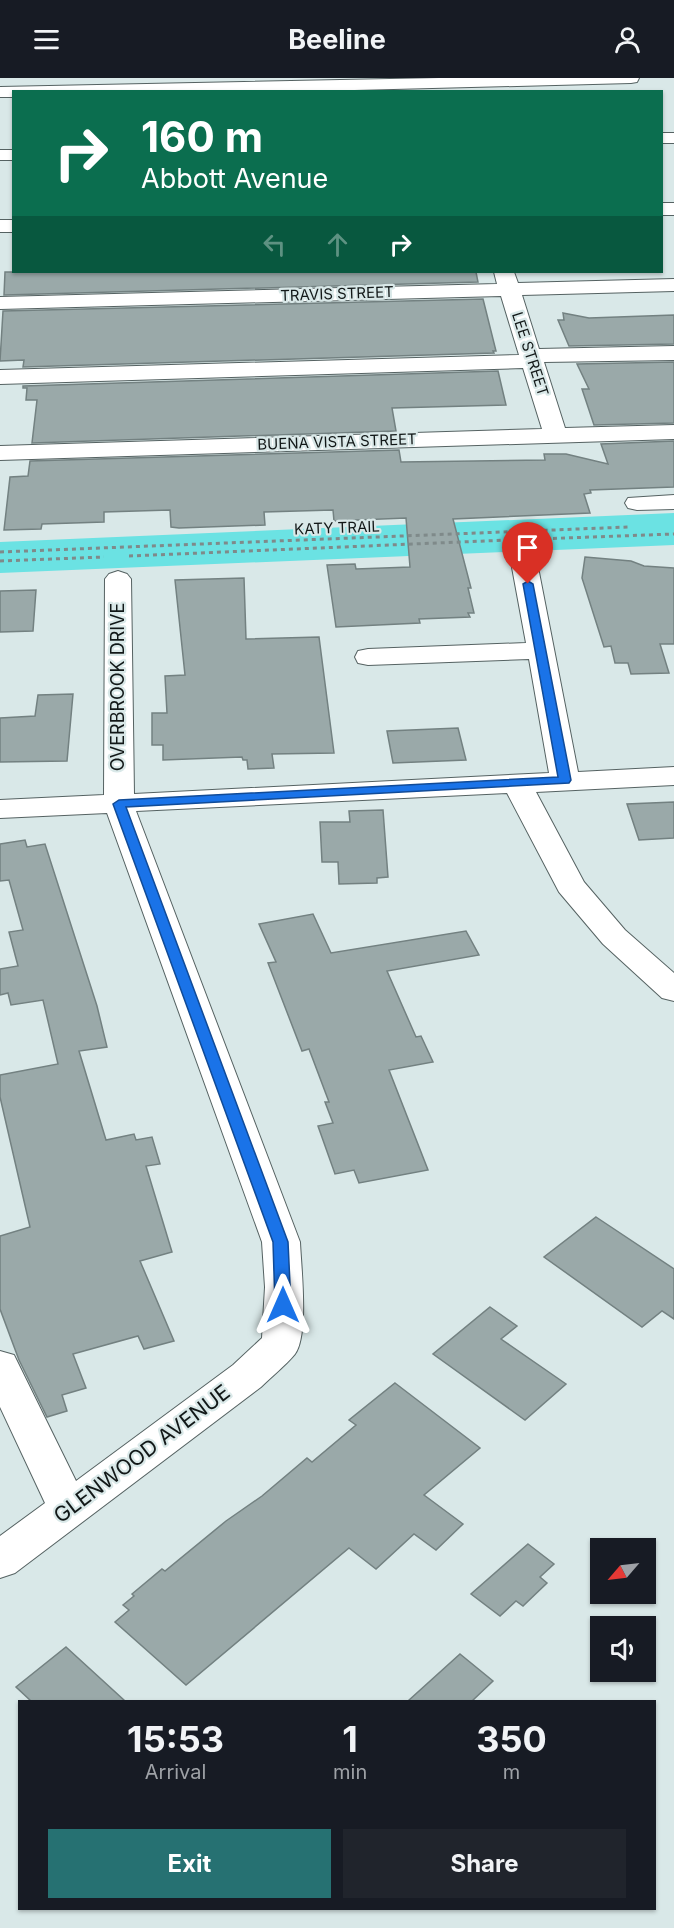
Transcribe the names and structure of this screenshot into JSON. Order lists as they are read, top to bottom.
{
  "streets": {
    "street": [
      "TRAVIS STREET",
      "LEE STREET",
      "BUENA VISTA STREET",
      "OVERBROOK DRIVE",
      "GLENWOOD AVENUE"
    ],
    "path": ["KATY TRAIL"]
  },
  "crossings": [
    ["TRAVIS STREET", "LEE STREET"],
    ["LEE STREET", "BUENA VISTA STREET"],
    ["OVERBROOK DRIVE", "GLENWOOD AVENUE"]
  ],
  "north": "bottom left",
  "page": {
    "header": "Beeline",
    "turn": ["160 m", "Abbott Avenue"],
    "eta": [
      "15:53",
      "Arrival",
      "1",
      "min",
      "350",
      "m"
    ],
    "buttons": ["Exit", "Share"]
  }
}
